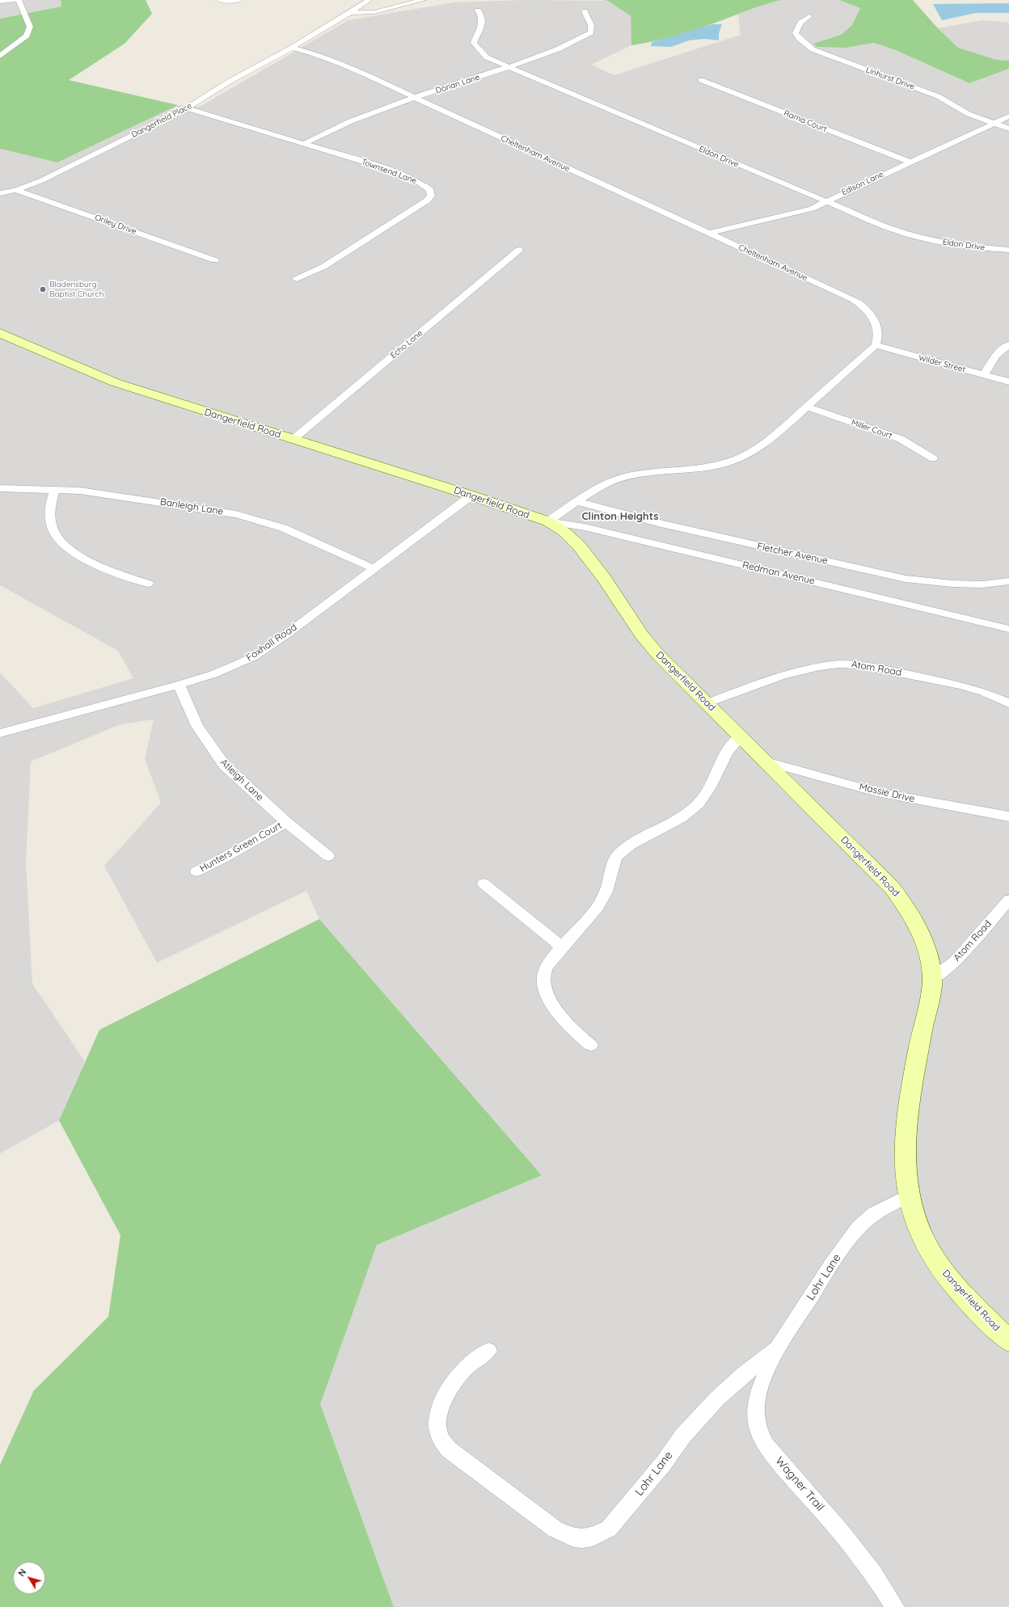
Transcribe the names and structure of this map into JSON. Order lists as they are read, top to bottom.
{
  "streets": {
    "street": [
      "Linhurst Drive",
      "Dorian Lane",
      "Dangerfield Place",
      "Rama Court",
      "Cheltenham Avenue",
      "Eldon Drive",
      "Townsend Lane",
      "Edison Lane",
      "Oriley Drive",
      "Echo Lane",
      "Wilder Street",
      "Dangerfield Road",
      "Miller Court",
      "Banleigh Lane",
      "Fletcher Avenue",
      "Redman Avenue",
      "Foxhall Road",
      "Atom Road",
      "Atleigh Lane",
      "Massie Drive",
      "Hunters Green Court",
      "Lohr Lane",
      "Wagner Trail"
    ]
  },
  "crossings": [
    ["Linhurst Drive", "Edison Lane"],
    ["Dorian Lane", "Cheltenham Avenue"],
    ["Dorian Lane", "Eldon Drive"],
    ["Dorian Lane", "Townsend Lane"],
    ["Dangerfield Place", "Cheltenham Avenue"],
    ["Dangerfield Place", "Townsend Lane"],
    ["Dangerfield Place", "Oriley Drive"],
    ["Rama Court", "Edison Lane"],
    ["Cheltenham Avenue", "Edison Lane"],
    ["Cheltenham Avenue", "Wilder Street"],
    ["Eldon Drive", "Edison Lane"],
    ["Echo Lane", "Dangerfield Road"],
    ["Dangerfield Road", "Redman Avenue"],
    ["Dangerfield Road", "Foxhall Road"],
    ["Dangerfield Road", "Atom Road"],
    ["Dangerfield Road", "Massie Drive"],
    ["Dangerfield Road", "Lohr Lane"],
    ["Banleigh Lane", "Foxhall Road"],
    ["Foxhall Road", "Atleigh Lane"],
    ["Atleigh Lane", "Hunters Green Court"],
    ["Lohr Lane", "Wagner Trail"]
  ],
  "districts": ["Clinton Heights"],
  "places": ["Bladensburg Baptist Church"],
  "north": "top left"
}
